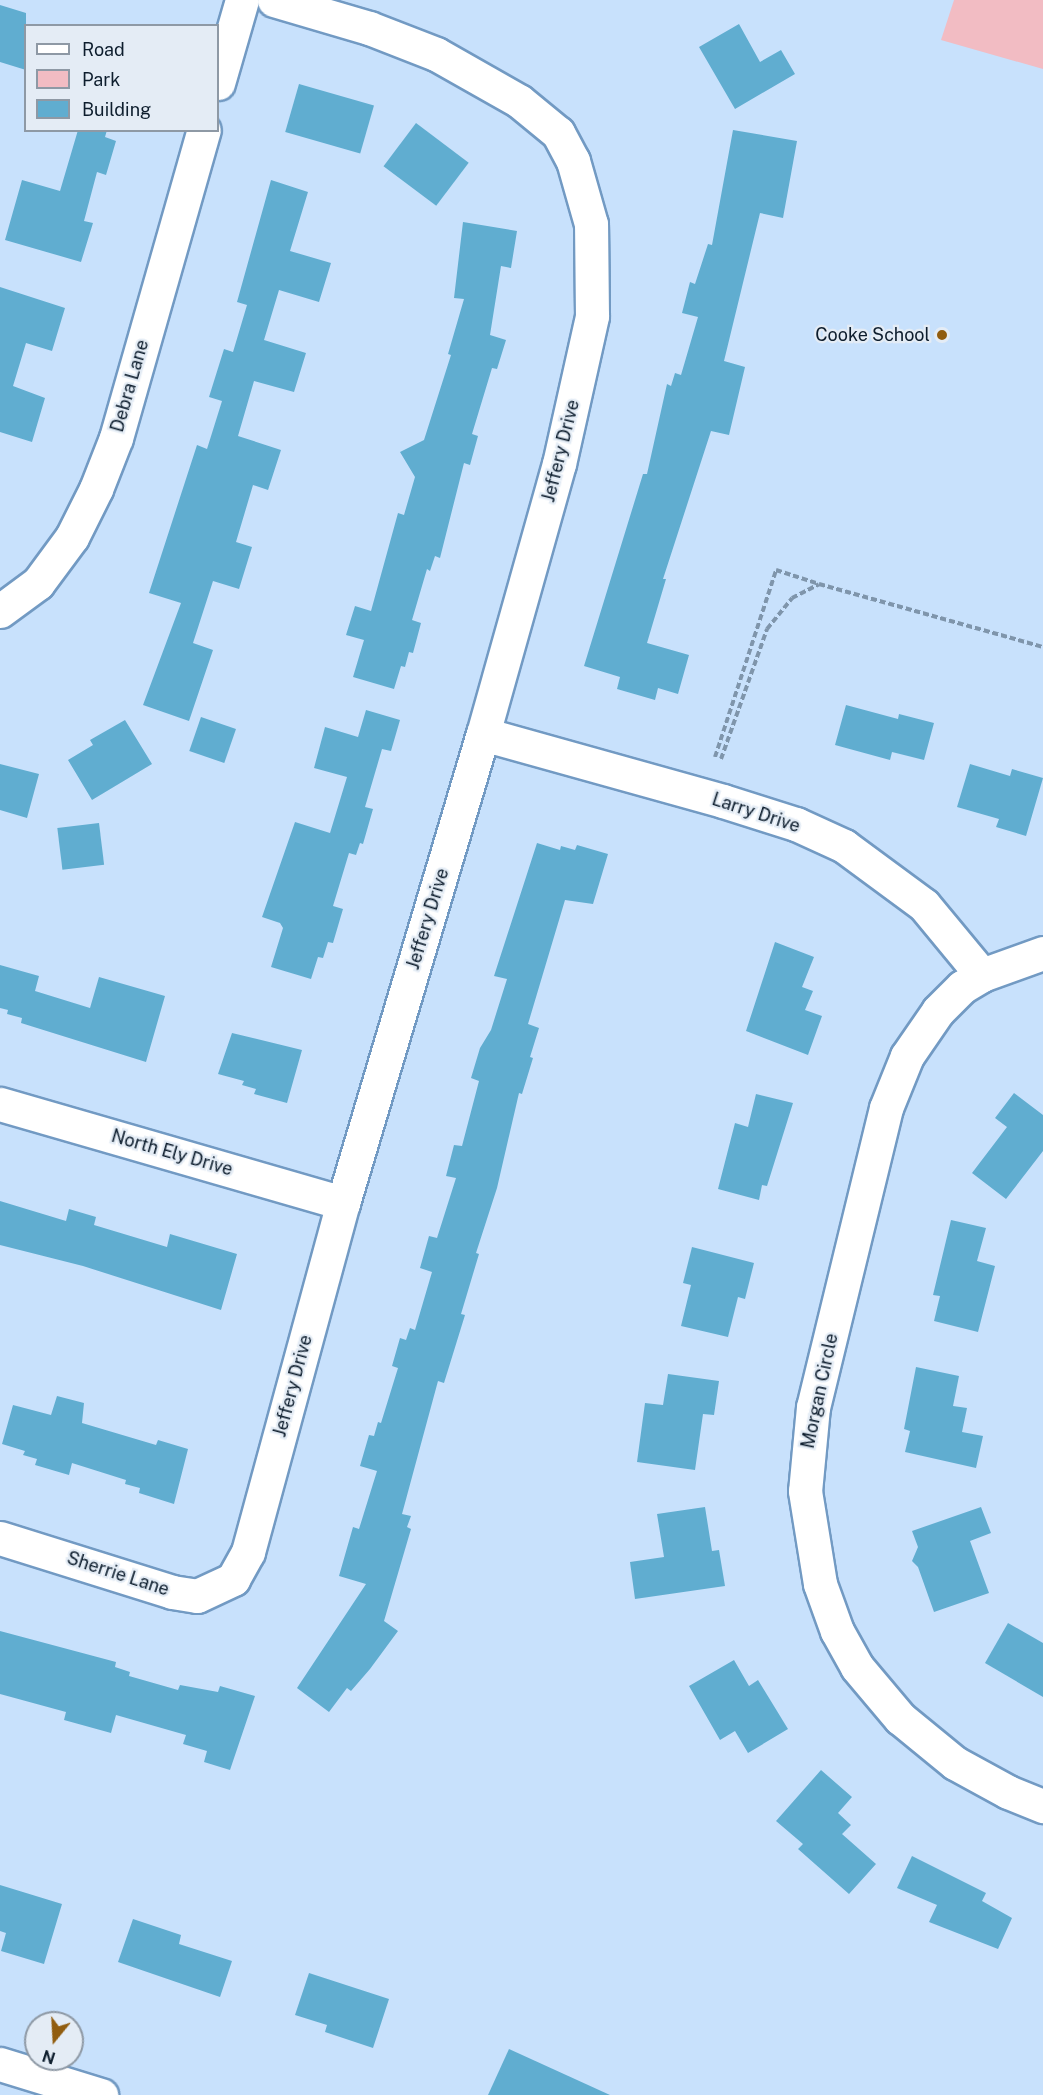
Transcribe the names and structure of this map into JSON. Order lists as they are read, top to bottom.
{
  "streets": {
    "street": [
      "Debra Lane",
      "Jeffery Drive",
      "Larry Drive",
      "North Ely Drive",
      "Morgan Circle",
      "Sherrie Lane"
    ]
  },
  "crossings": [
    ["Jeffery Drive", "Larry Drive"],
    ["Jeffery Drive", "North Ely Drive"],
    ["Jeffery Drive", "Sherrie Lane"],
    ["Larry Drive", "Morgan Circle"]
  ],
  "places": ["Cooke School"],
  "legend": ["Road", "Park", "Building"],
  "north": "bottom"
}
